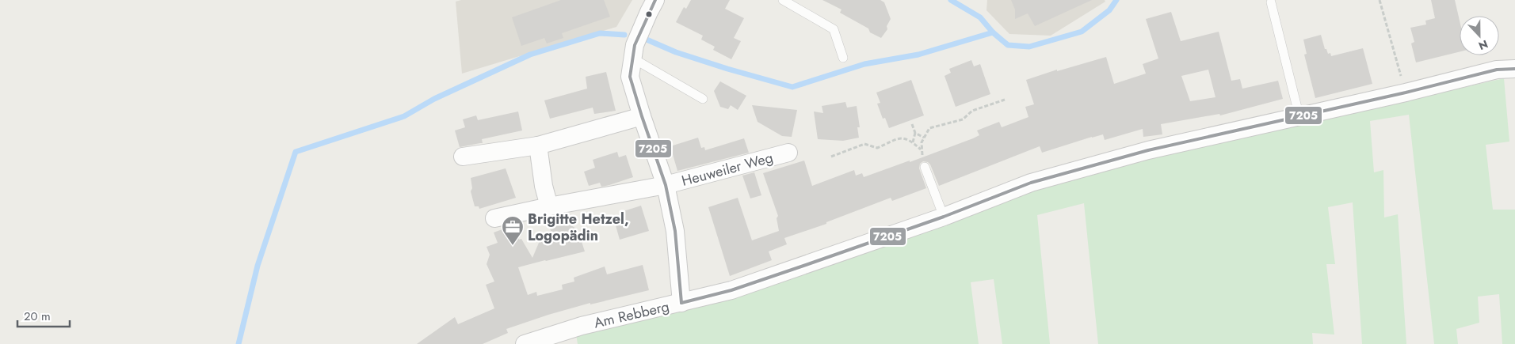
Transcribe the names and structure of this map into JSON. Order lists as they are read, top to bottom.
{
  "streets": {
    "street": ["Heuweiler Weg", "Am Rebberg"]
  },
  "crossings": [
    ["Heuweiler Weg", "Am Rebberg"]
  ],
  "places": {
    "office": ["Brigitte Hetzel, Logopädin"]
  },
  "lines": ["transit line 7205"],
  "scale_bar": "20 m",
  "north": "bottom"
}
